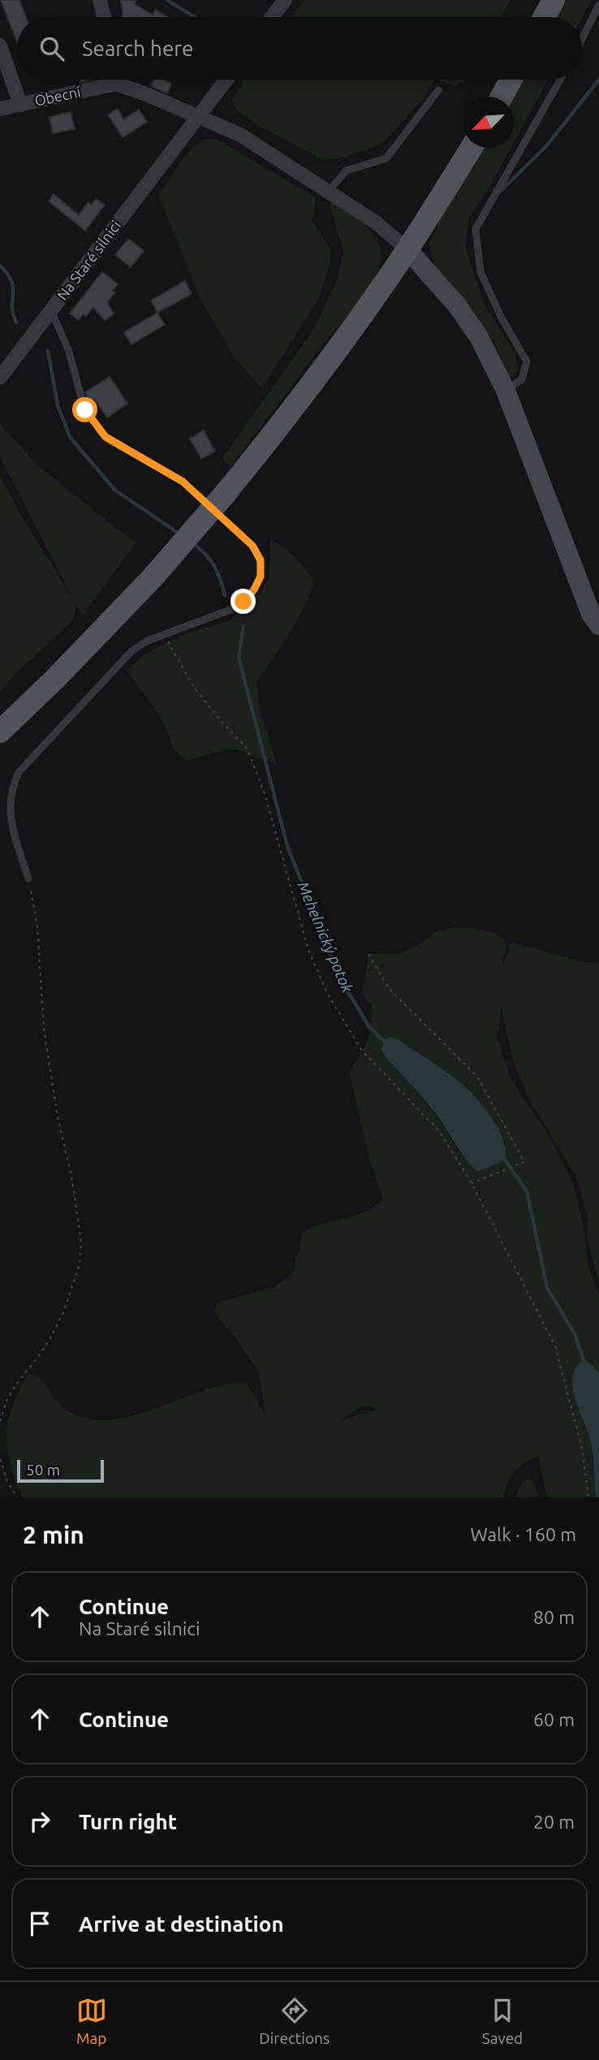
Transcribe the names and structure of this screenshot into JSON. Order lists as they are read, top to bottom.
{
  "streets": {
    "street": ["Obecní", "Na Staré silnici"]
  },
  "crossings": [
    ["Obecní", "Na Staré silnici"]
  ],
  "water": ["Mehelnický potok"],
  "scale_bar": "50 m",
  "north": "bottom left",
  "page": {
    "search": "Search here",
    "scale": "50 m",
    "heading": ["2 min", "Walk · 160 m"],
    "list": [
      ["Continue", "Na Staré silnici", "80 m"],
      ["Continue", "60 m"],
      ["Turn right", "20 m"],
      "Arrive at destination"
    ],
    "nav": ["Map", "Directions", "Saved"]
  }
}
